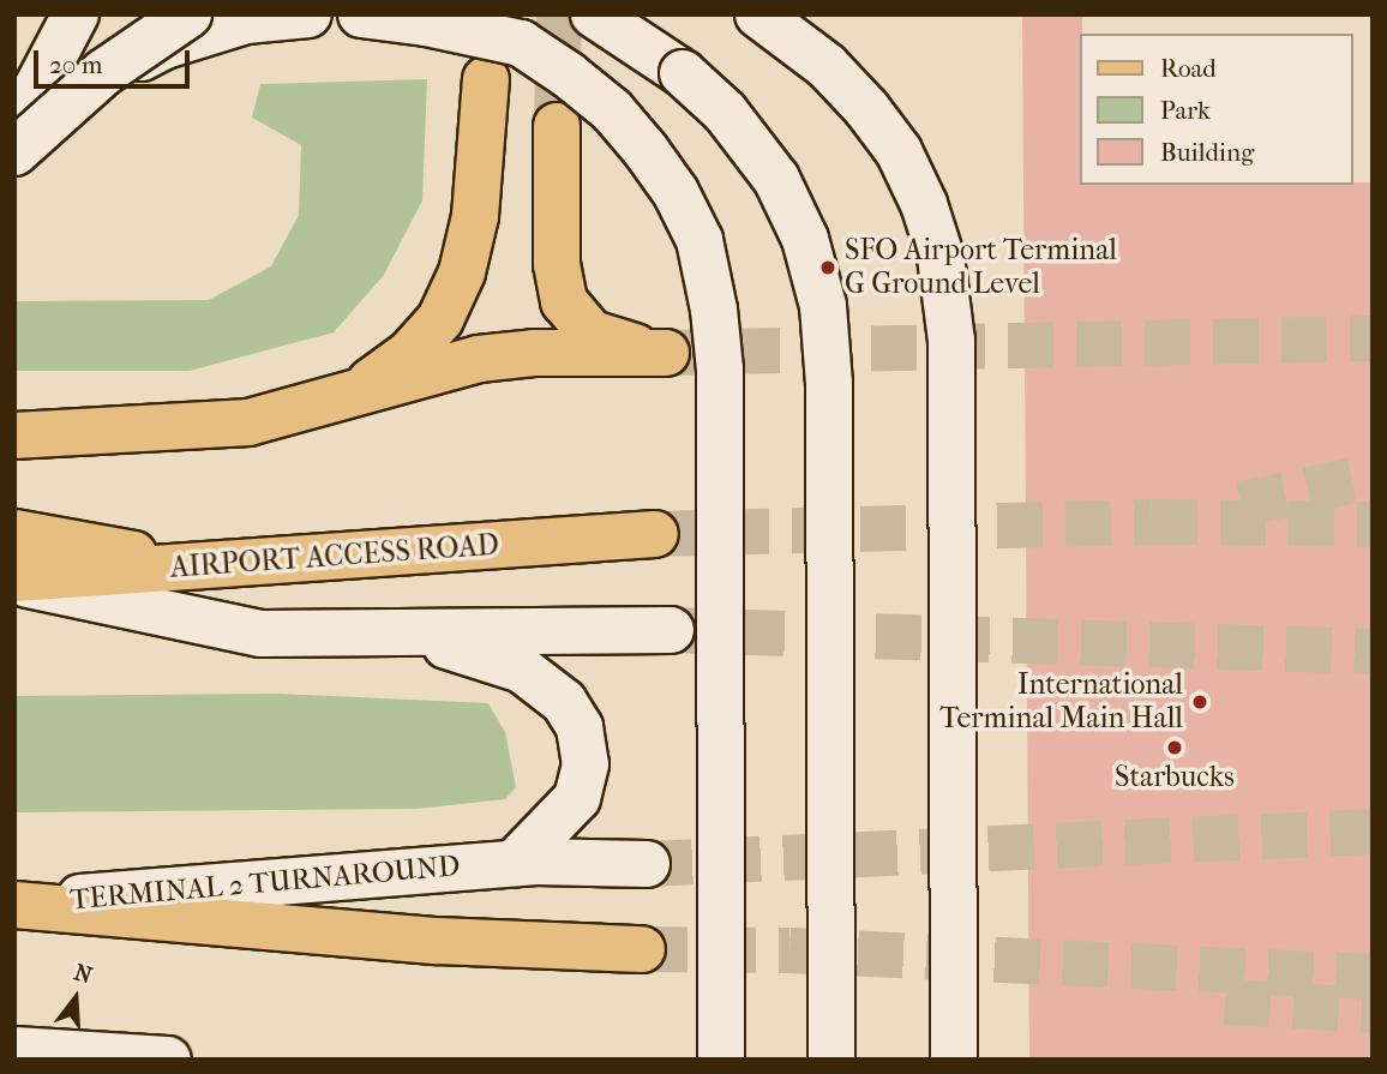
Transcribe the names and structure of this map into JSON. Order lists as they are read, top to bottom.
{
  "streets": {
    "main road": ["AIRPORT ACCESS ROAD", "TERMINAL 2 TURNAROUND"]
  },
  "places": ["SFO Airport Terminal G Ground Level", "International Terminal Main Hall", "Starbucks"],
  "legend": ["Road", "Park", "Building"],
  "scale_bar": "20 m",
  "north": "top"
}
